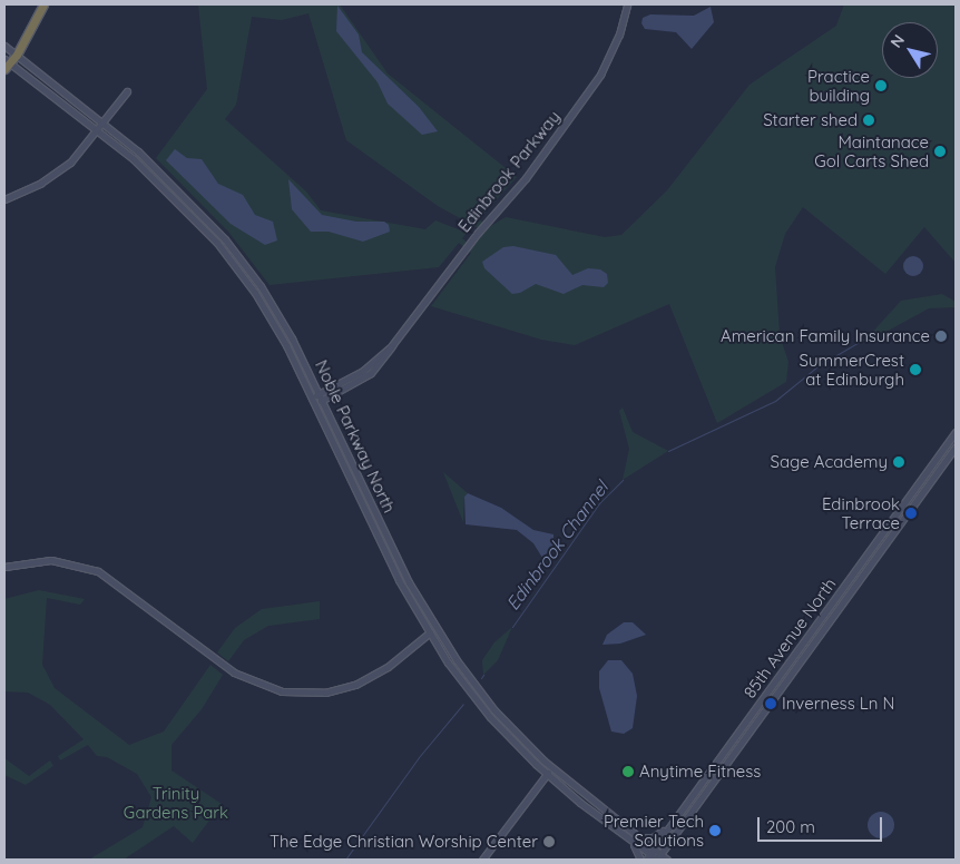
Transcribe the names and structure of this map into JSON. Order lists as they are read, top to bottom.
{
  "streets": {
    "main road": ["Edinbrook Parkway", "Noble Parkway North", "85th Avenue North"]
  },
  "crossings": [
    ["Edinbrook Parkway", "Noble Parkway North"],
    ["Noble Parkway North", "85th Avenue North"]
  ],
  "water": ["Edinbrook Channel"],
  "parks": ["Trinity Gardens Park"],
  "places": [
    "Practice building",
    "Starter shed",
    "Maintanace Gol Carts Shed",
    "American Family Insurance",
    "SummerCrest at Edinburgh",
    "Sage Academy",
    "Edinbrook Terrace",
    "Inverness Ln N",
    "Anytime Fitness",
    "Premier Tech Solutions",
    "The Edge Christian Worship Center"
  ],
  "scale_bar": "200 m",
  "north": "top left"
}
